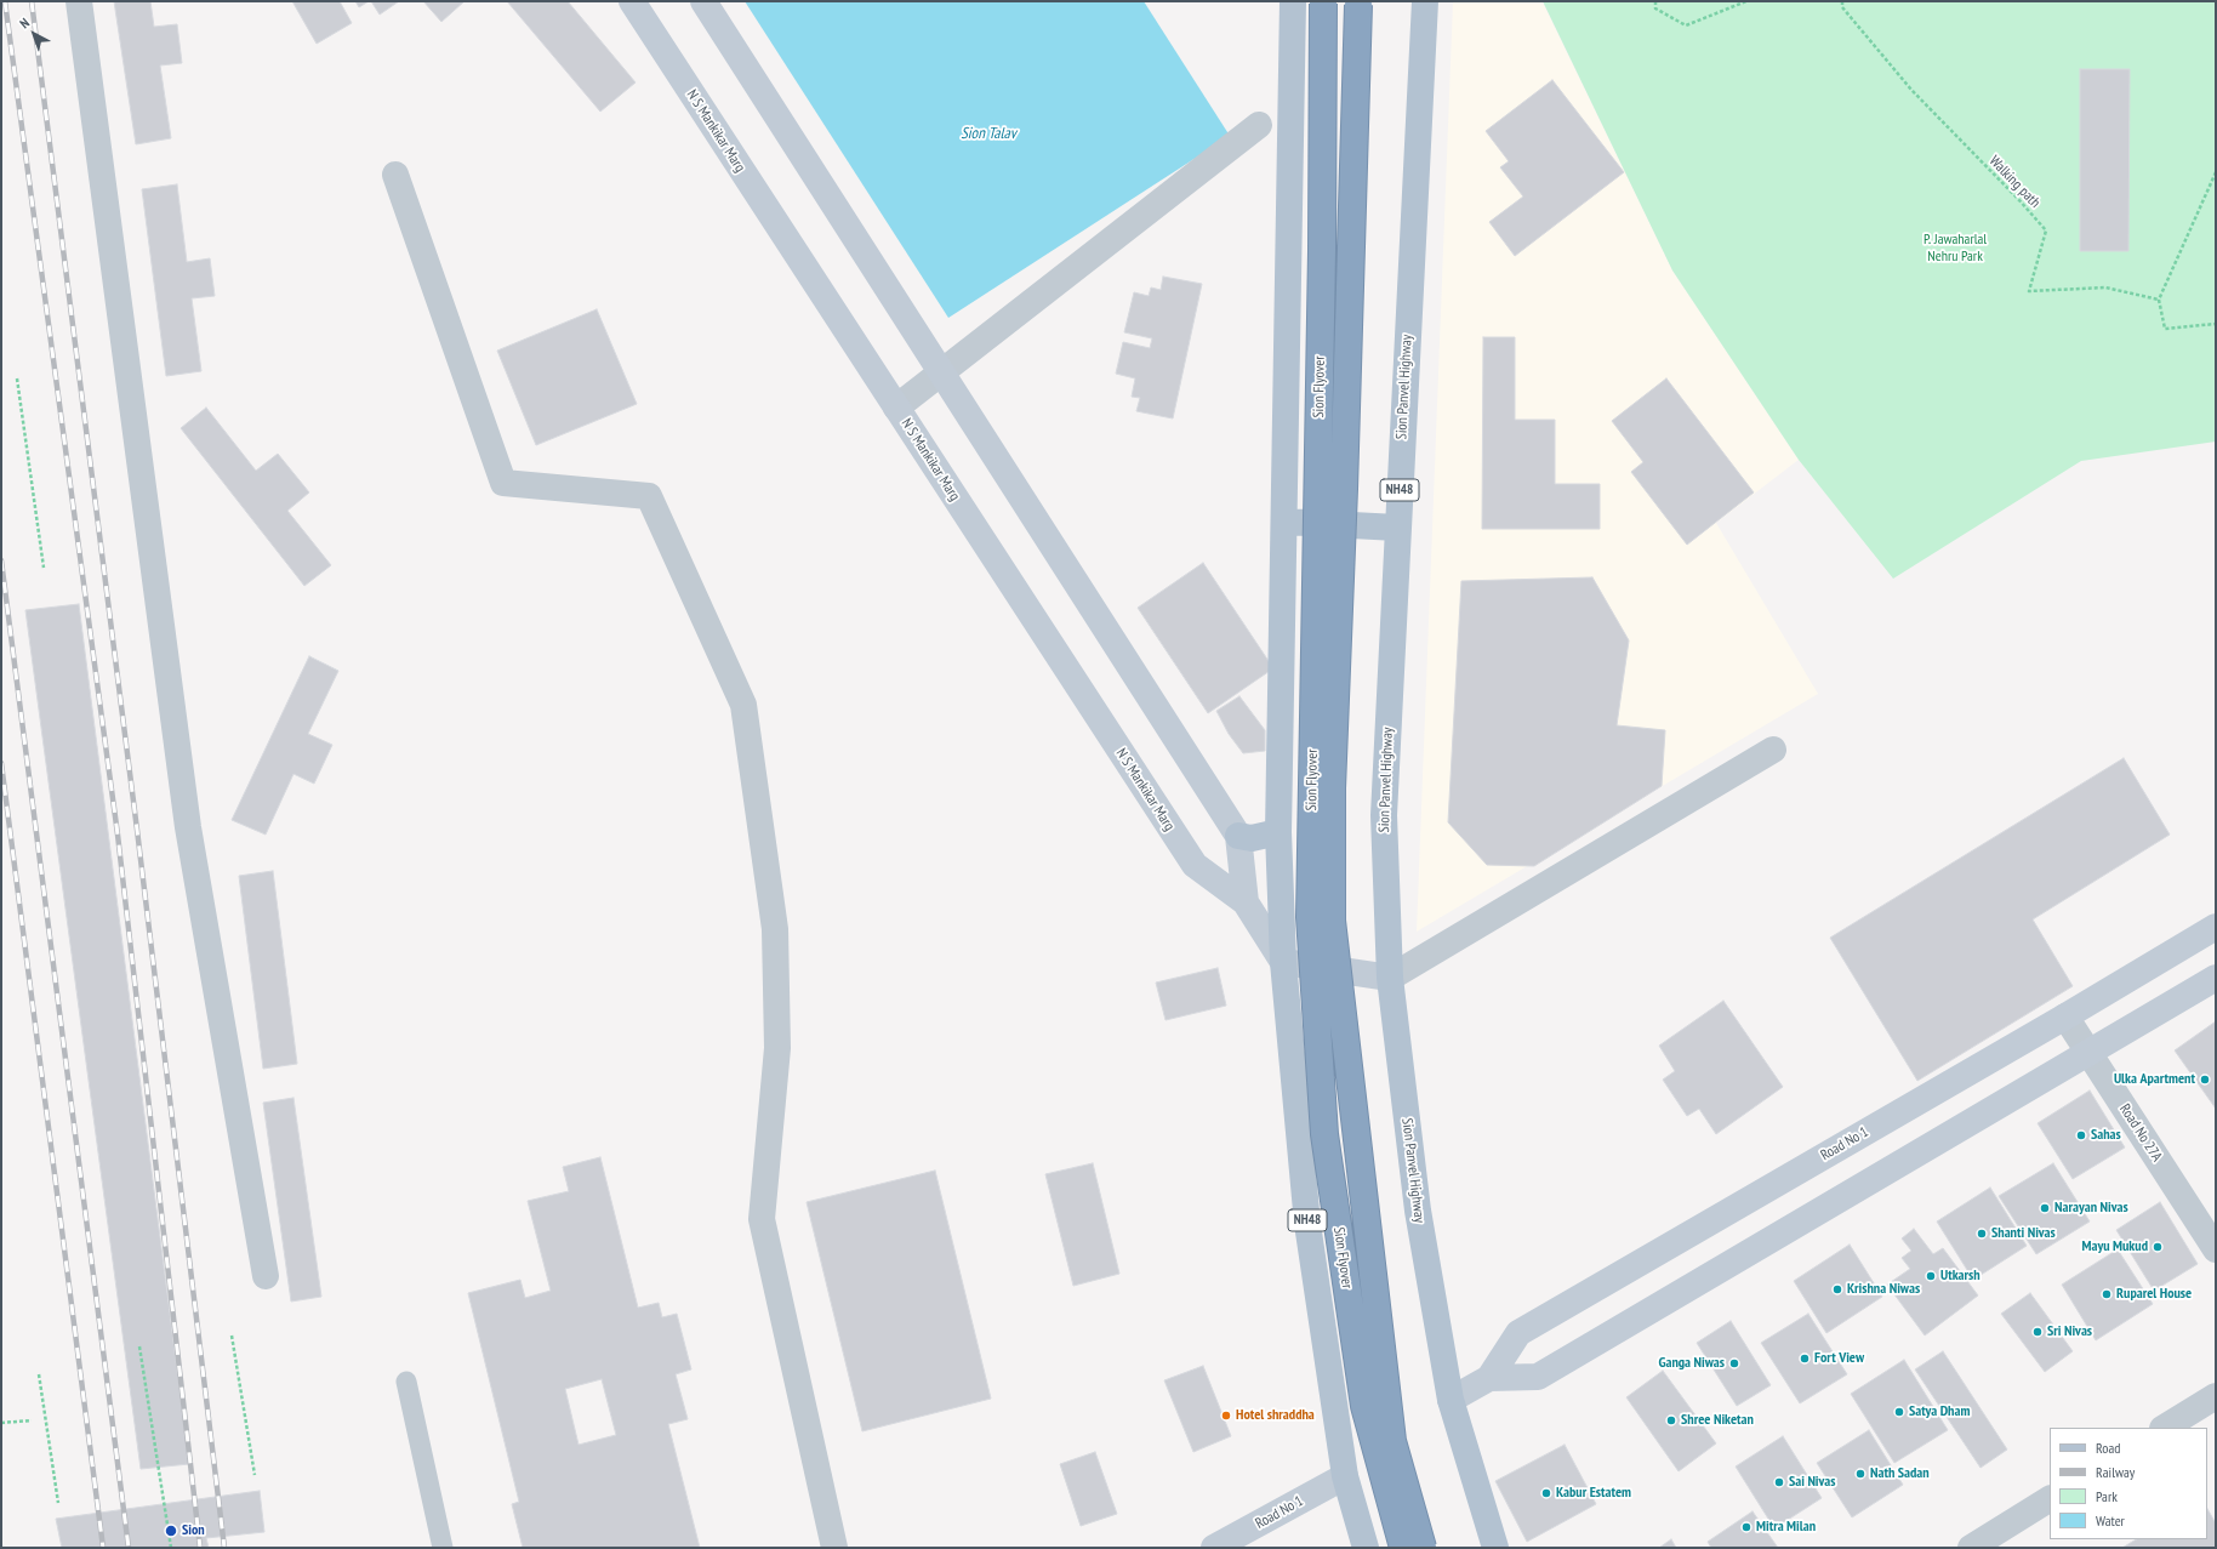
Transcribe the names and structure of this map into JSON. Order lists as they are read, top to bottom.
{
  "streets": {
    "highway": ["Sion Flyover"],
    "main road": [
      "N S Mankikar Marg",
      "Sion Panvel Highway",
      "NH48",
      "Road No 1"
    ],
    "street": ["Road No 27A"],
    "path": ["Walking path"]
  },
  "crossings": [
    ["N S Mankikar Marg", "NH48"],
    ["Sion Panvel Highway", "Road No 1"],
    ["NH48", "Road No 1"],
    ["Road No 27A", "Road No 1"]
  ],
  "water": ["Sion Talav"],
  "parks": ["P. Jawaharlal Nehru Park"],
  "places": [
    "Ulka Apartment",
    "Sahas",
    "Narayan Nivas",
    "Shanti Nivas",
    "Mayu Mukud",
    "Utkarsh",
    "Krishna Niwas",
    "Ruparel House",
    "Sri Nivas",
    "Fort View",
    "Ganga Niwas",
    "Satya Dham",
    "Hotel shraddha",
    "Shree Niketan",
    "Nath Sadan",
    "Sai Nivas",
    "Kabur Estatem",
    "Mitra Milan",
    "Sion"
  ],
  "legend": [
    "Road",
    "Railway",
    "Park",
    "Water"
  ],
  "north": "top left"
}
